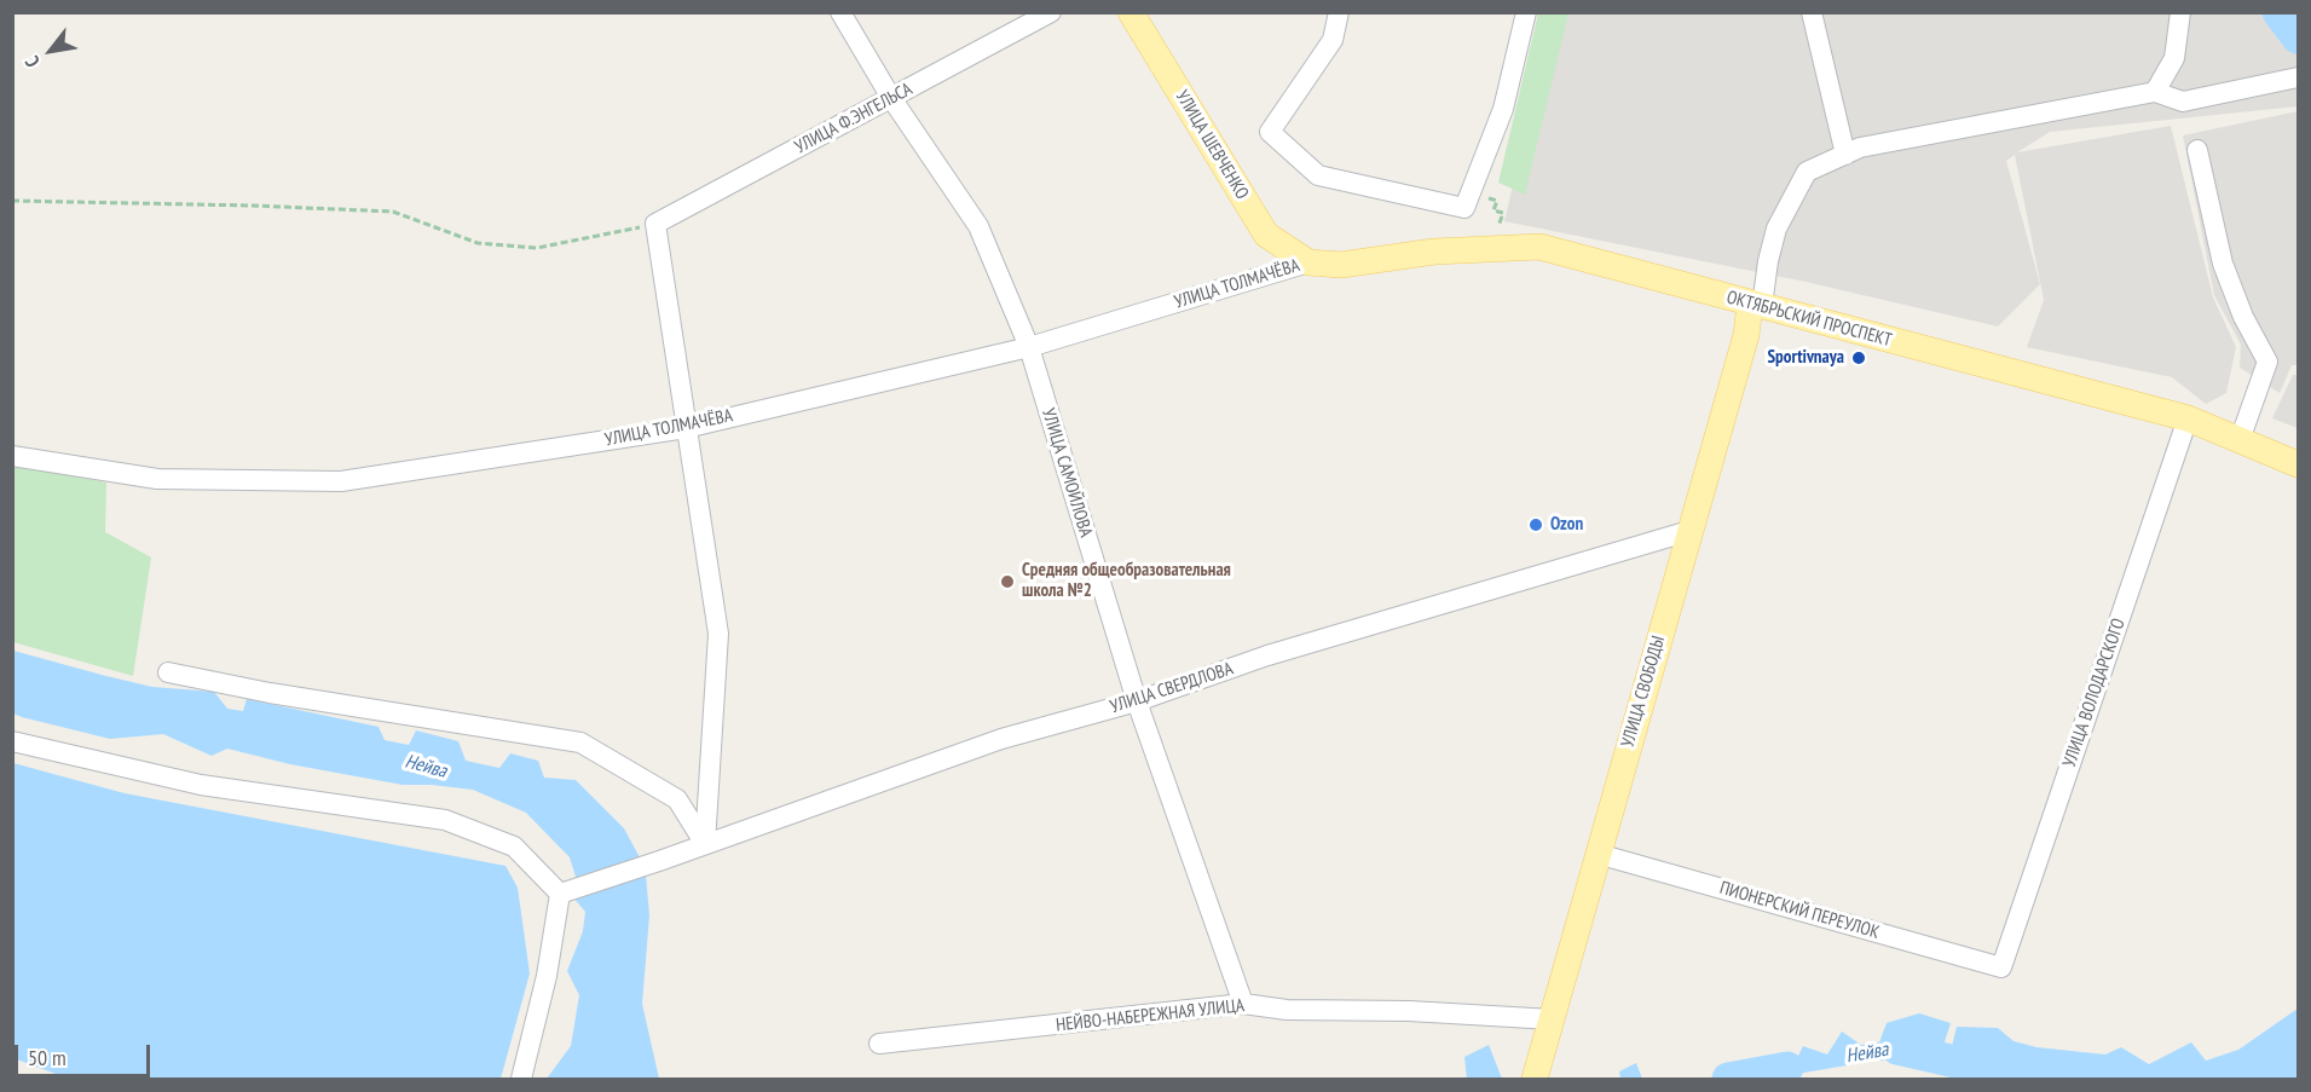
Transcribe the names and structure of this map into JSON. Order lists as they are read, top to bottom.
{
  "streets": {
    "main road": ["УЛИЦА ШЕВЧЕНКО", "ОКТЯБРЬСКИЙ ПРОСПЕКТ", "УЛИЦА СВОБОДЫ"],
    "street": [
      "УЛИЦА Ф.ЭНГЕЛЬСА",
      "УЛИЦА ТОЛМАЧЁВА",
      "УЛИЦА САМОЙЛОВА",
      "УЛИЦА СВЕРДЛОВА",
      "УЛИЦА ВОЛОДАРСКОГО",
      "ПИОНЕРСКИЙ ПЕРЕУЛОК",
      "НЕЙВО-НАБЕРЕЖНАЯ УЛИЦА"
    ]
  },
  "crossings": [
    ["УЛИЦА Ф.ЭНГЕЛЬСА", "УЛИЦА САМОЙЛОВА"],
    ["УЛИЦА ШЕВЧЕНКО", "УЛИЦА ТОЛМАЧЁВА"],
    ["УЛИЦА ШЕВЧЕНКО", "ОКТЯБРЬСКИЙ ПРОСПЕКТ"],
    ["УЛИЦА ТОЛМАЧЁВА", "ОКТЯБРЬСКИЙ ПРОСПЕКТ"],
    ["УЛИЦА ТОЛМАЧЁВА", "УЛИЦА САМОЙЛОВА"],
    ["ОКТЯБРЬСКИЙ ПРОСПЕКТ", "УЛИЦА СВОБОДЫ"],
    ["ОКТЯБРЬСКИЙ ПРОСПЕКТ", "УЛИЦА ВОЛОДАРСКОГО"],
    ["УЛИЦА САМОЙЛОВА", "УЛИЦА СВЕРДЛОВА"],
    ["УЛИЦА САМОЙЛОВА", "НЕЙВО-НАБЕРЕЖНАЯ УЛИЦА"],
    ["УЛИЦА СВЕРДЛОВА", "УЛИЦА СВОБОДЫ"],
    ["УЛИЦА СВОБОДЫ", "ПИОНЕРСКИЙ ПЕРЕУЛОК"],
    ["УЛИЦА СВОБОДЫ", "НЕЙВО-НАБЕРЕЖНАЯ УЛИЦА"],
    ["УЛИЦА ВОЛОДАРСКОГО", "ПИОНЕРСКИЙ ПЕРЕУЛОК"]
  ],
  "water": ["Нейва"],
  "places": ["Sportivnaya", "Ozon", "Средняя общеобразовательная школа №2"],
  "scale_bar": "50 m",
  "north": "bottom left"
}
